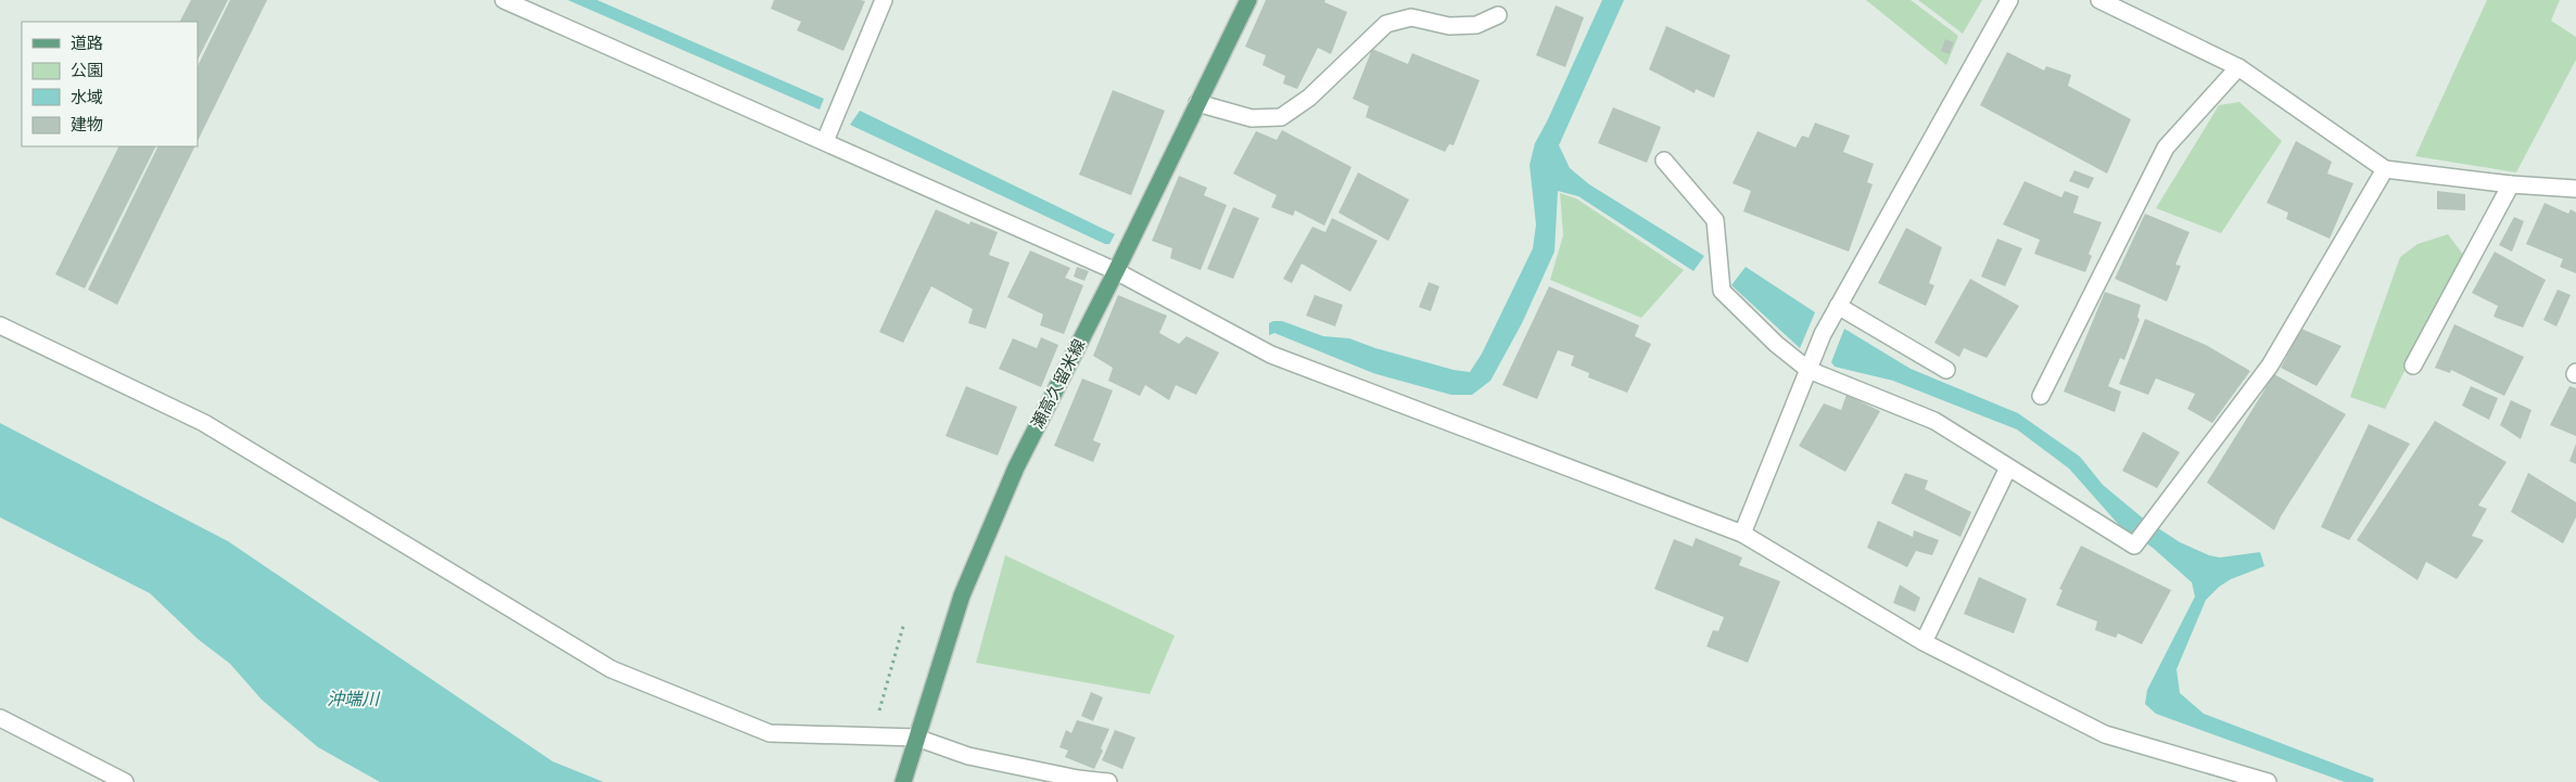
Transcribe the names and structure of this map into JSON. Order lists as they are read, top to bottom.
{
  "streets": {
    "main road": ["瀬高久留米線"]
  },
  "water": ["沖端川"],
  "legend": [
    "道路",
    "公園",
    "水域",
    "建物"
  ]
}
